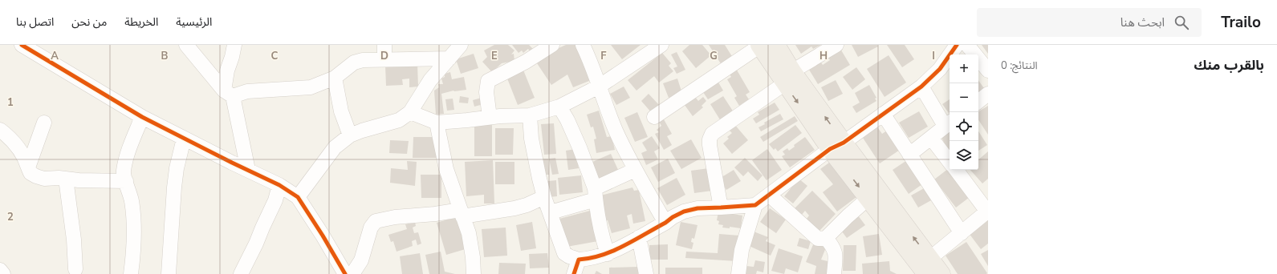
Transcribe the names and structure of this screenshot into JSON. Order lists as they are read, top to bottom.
{
  "page": {
    "header": "Trailo",
    "search": "ابحث هنا",
    "nav": [
      "الرئيسية",
      "الخريطة",
      "من نحن",
      "اتصل بنا"
    ],
    "heading": ["بالقرب منك", "النتائج: 0"],
    "map_buttons": ["+", "−"]
  },
  "grid": {
    "columns": [
      "A",
      "B",
      "C",
      "D",
      "E",
      "F",
      "G",
      "H",
      "I"
    ],
    "rows": ["1", "2"]
  }
}
